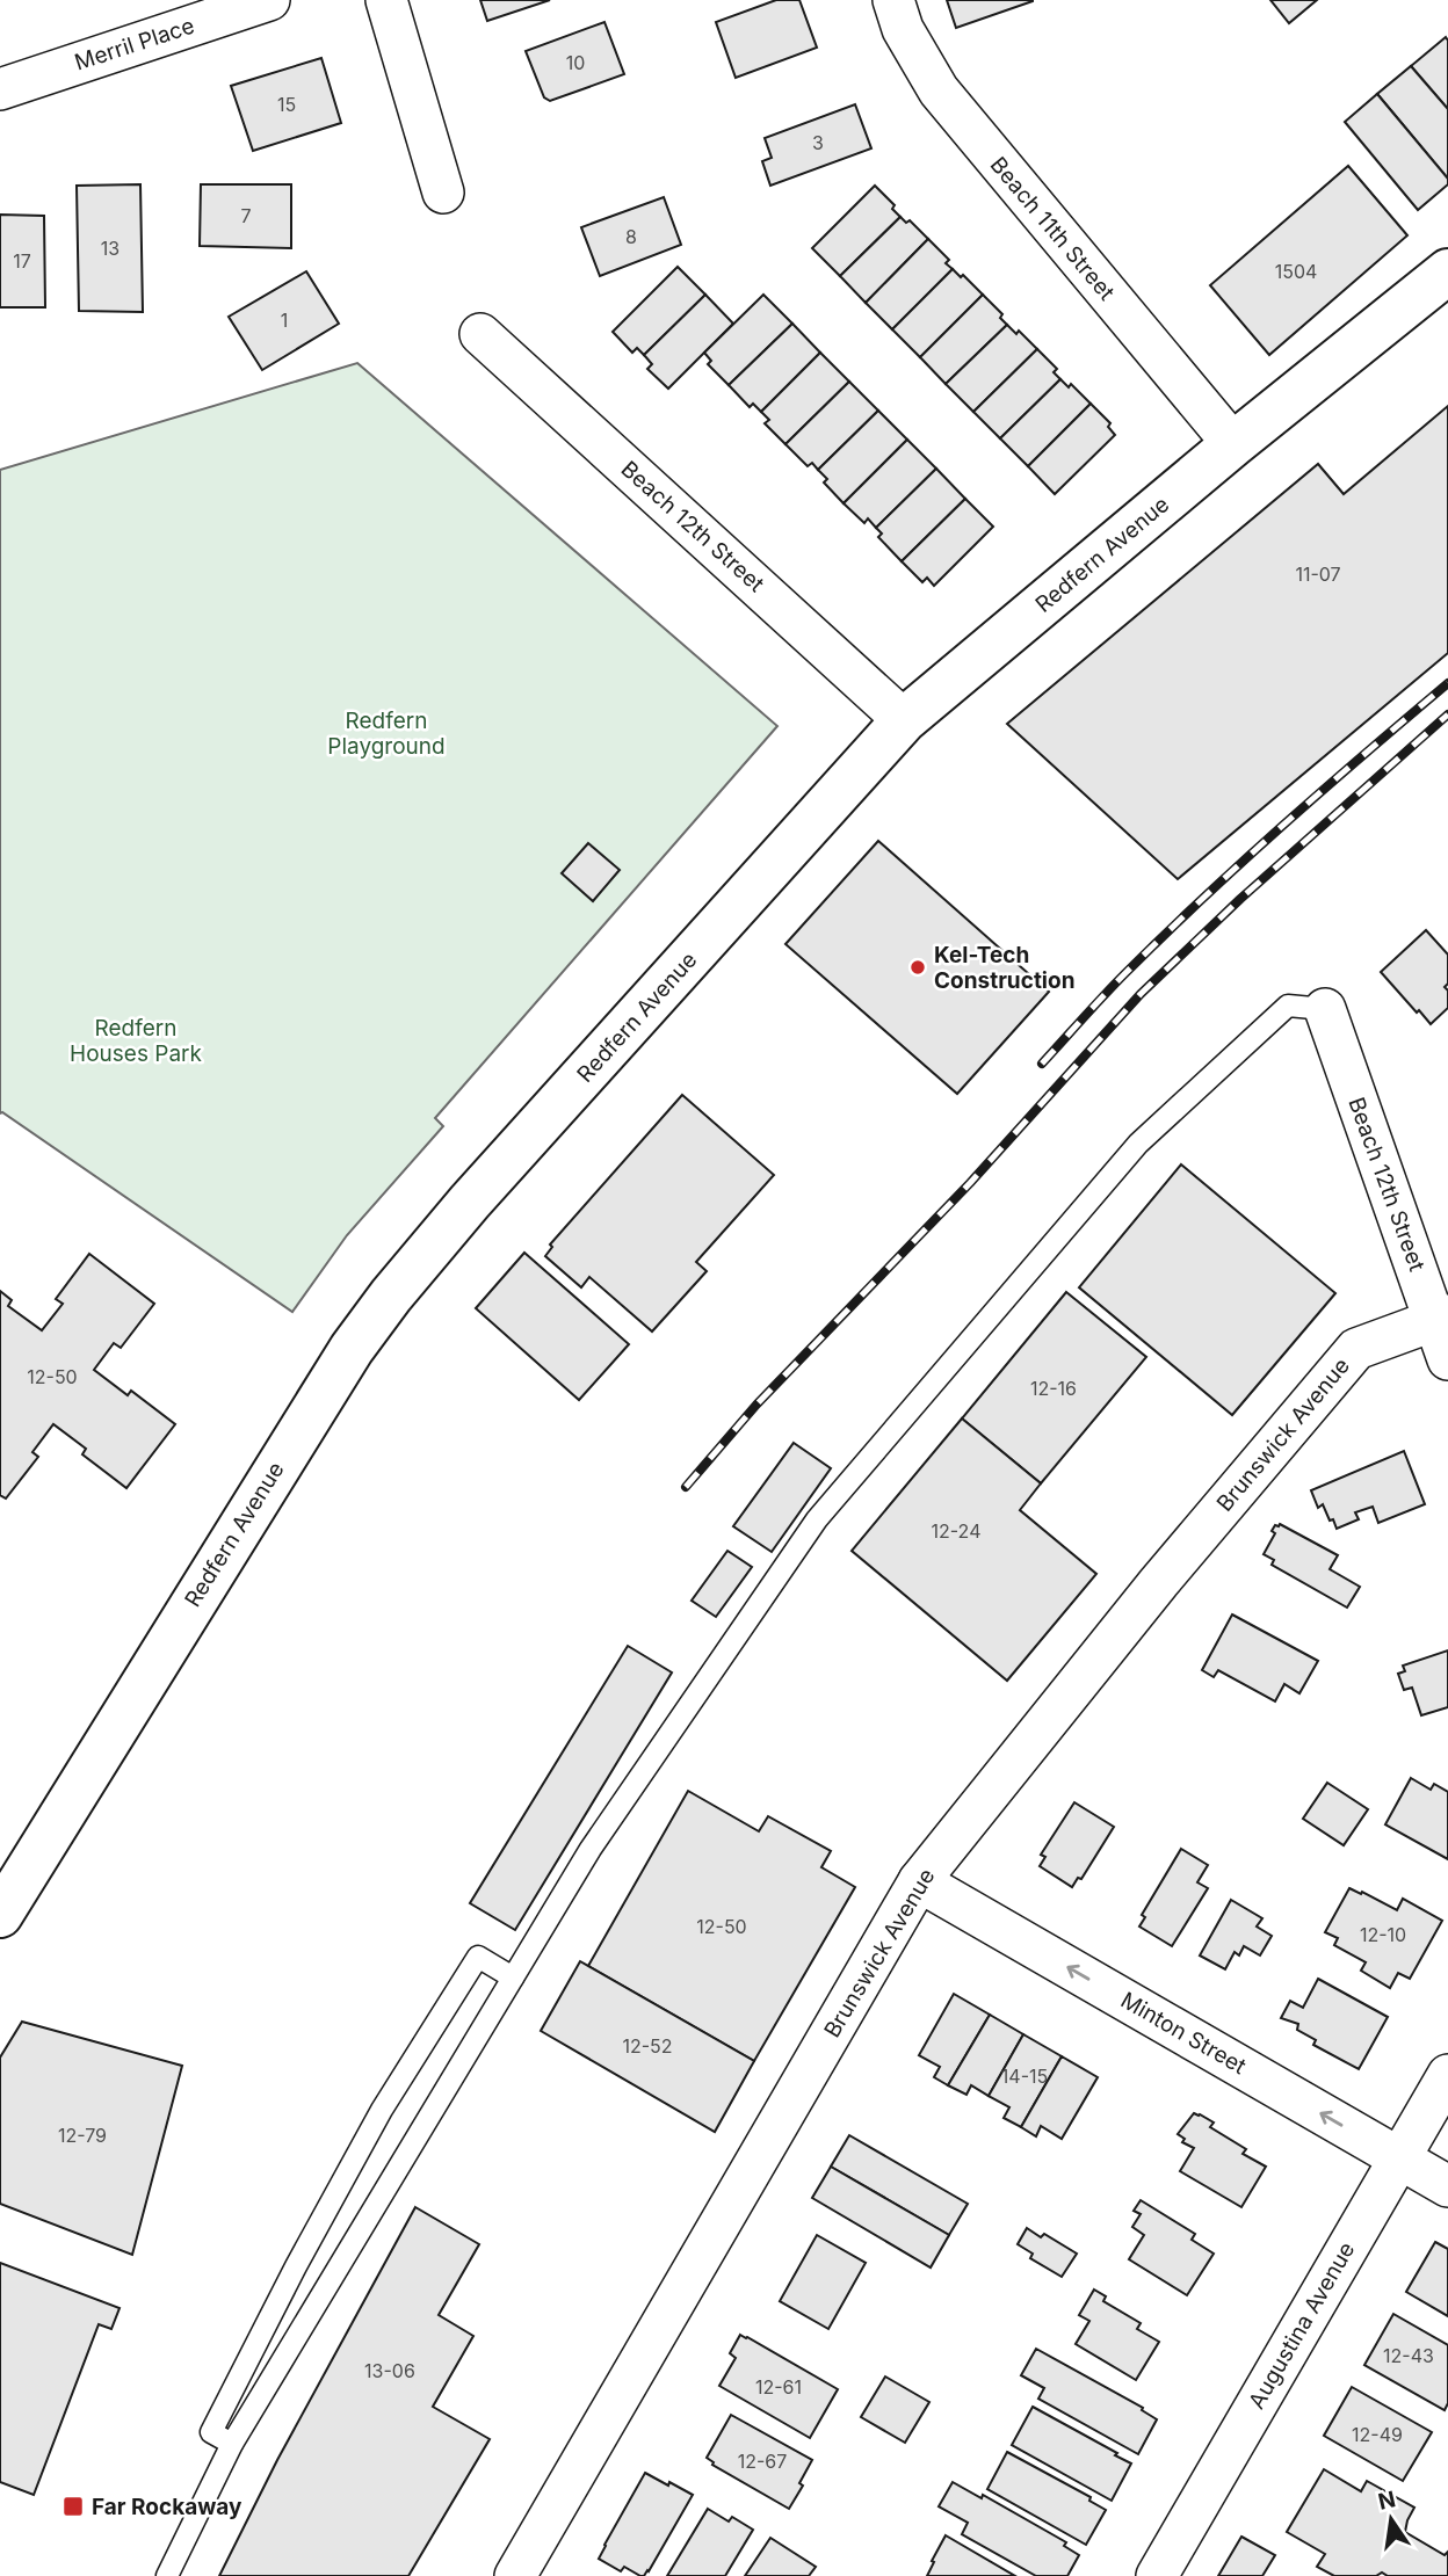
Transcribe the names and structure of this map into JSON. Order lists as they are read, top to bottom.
{
  "streets": {
    "street": [
      "Merril Place",
      "Beach 11th Street",
      "Beach 12th Street",
      "Redfern Avenue",
      "Brunswick Avenue",
      "Minton Street",
      "Augustina Avenue"
    ]
  },
  "crossings": [
    ["Beach 11th Street", "Redfern Avenue"],
    ["Beach 12th Street", "Redfern Avenue"],
    ["Beach 12th Street", "Brunswick Avenue"],
    ["Brunswick Avenue", "Minton Street"],
    ["Minton Street", "Augustina Avenue"]
  ],
  "one_way": ["Minton Street"],
  "parks": ["Redfern Playground", "Redfern Houses Park"],
  "places": {
    "other": ["Kel-Tech Construction"],
    "transit": ["Far Rockaway"]
  },
  "house_numbers": [
    "10",
    "15",
    "3",
    "7",
    "8",
    "13",
    "17",
    "1504",
    "1",
    "11-07",
    "12-50",
    "12-16",
    "12-24",
    "12-50",
    "12-10",
    "12-52",
    "14-15",
    "12-79",
    "12-43",
    "13-06",
    "12-61",
    "12-49",
    "12-67"
  ],
  "north": "top"
}
